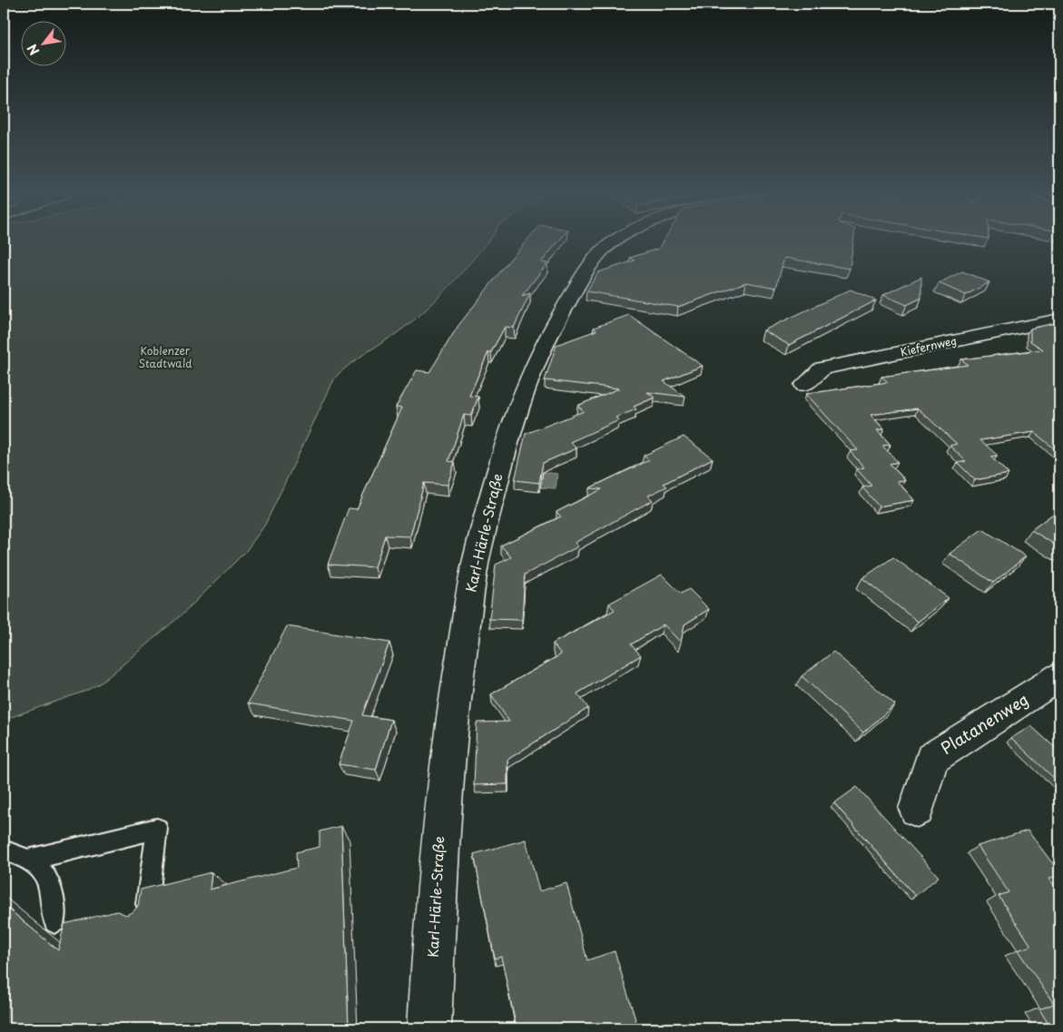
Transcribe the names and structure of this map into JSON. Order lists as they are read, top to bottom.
{
  "streets": {
    "main road": ["Kiefernweg", "Karl-Härle-Straße", "Platanenweg"]
  },
  "parks": ["Koblenzer Stadtwald"],
  "north": "bottom left"
}
